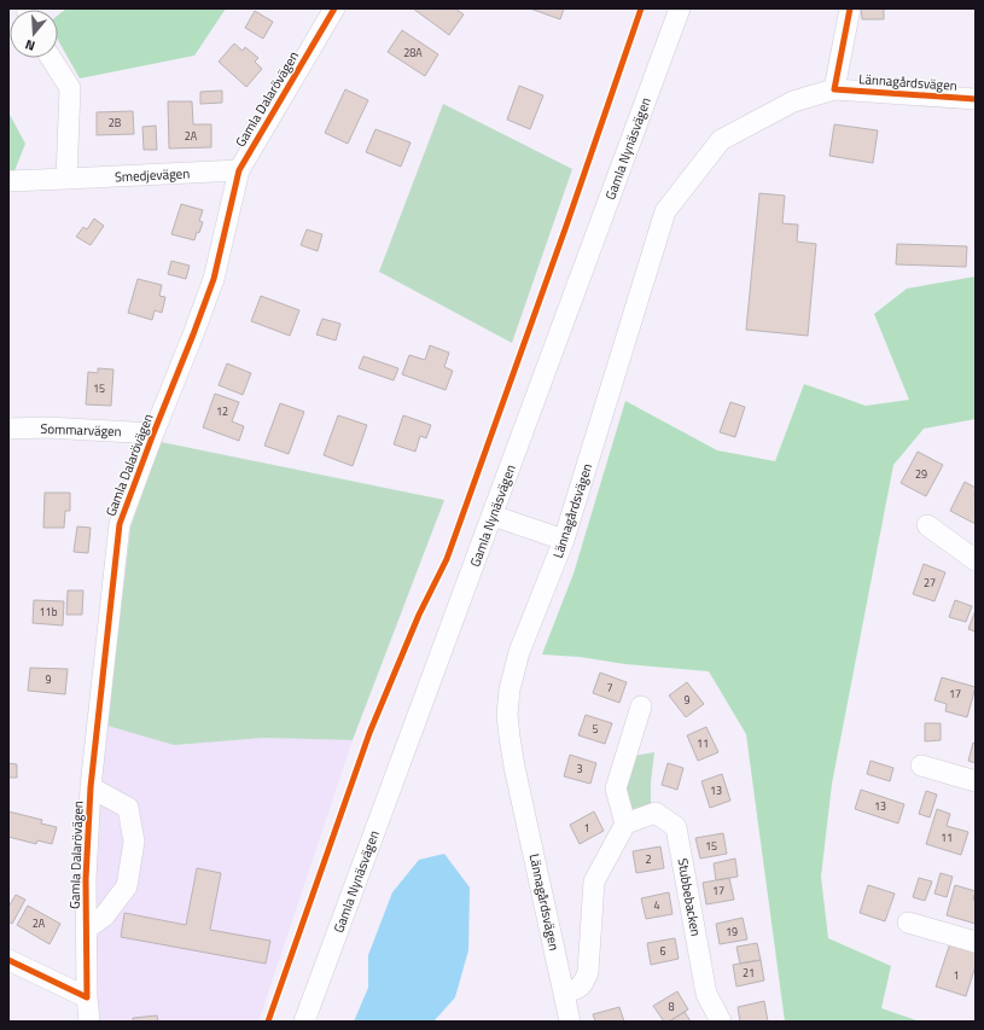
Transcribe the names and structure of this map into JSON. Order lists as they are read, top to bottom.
{
  "streets": {
    "street": [
      "Lännagårdsvägen",
      "Gamla Dalarövägen",
      "Gamla Nynäsvägen",
      "Smedjevägen",
      "Sommarvägen",
      "Stubbebacken"
    ]
  },
  "crossings": [
    ["Gamla Dalarövägen", "Smedjevägen"],
    ["Gamla Dalarövägen", "Sommarvägen"]
  ],
  "house_numbers": [
    "28A",
    "2B",
    "2A",
    "15",
    "12",
    "29",
    "27",
    "11b",
    "9",
    "7",
    "17",
    "9",
    "5",
    "11",
    "3",
    "13",
    "13",
    "1",
    "11",
    "15",
    "2",
    "17",
    "4",
    "2A",
    "19",
    "6",
    "21",
    "1",
    "8"
  ],
  "north": "bottom"
}
